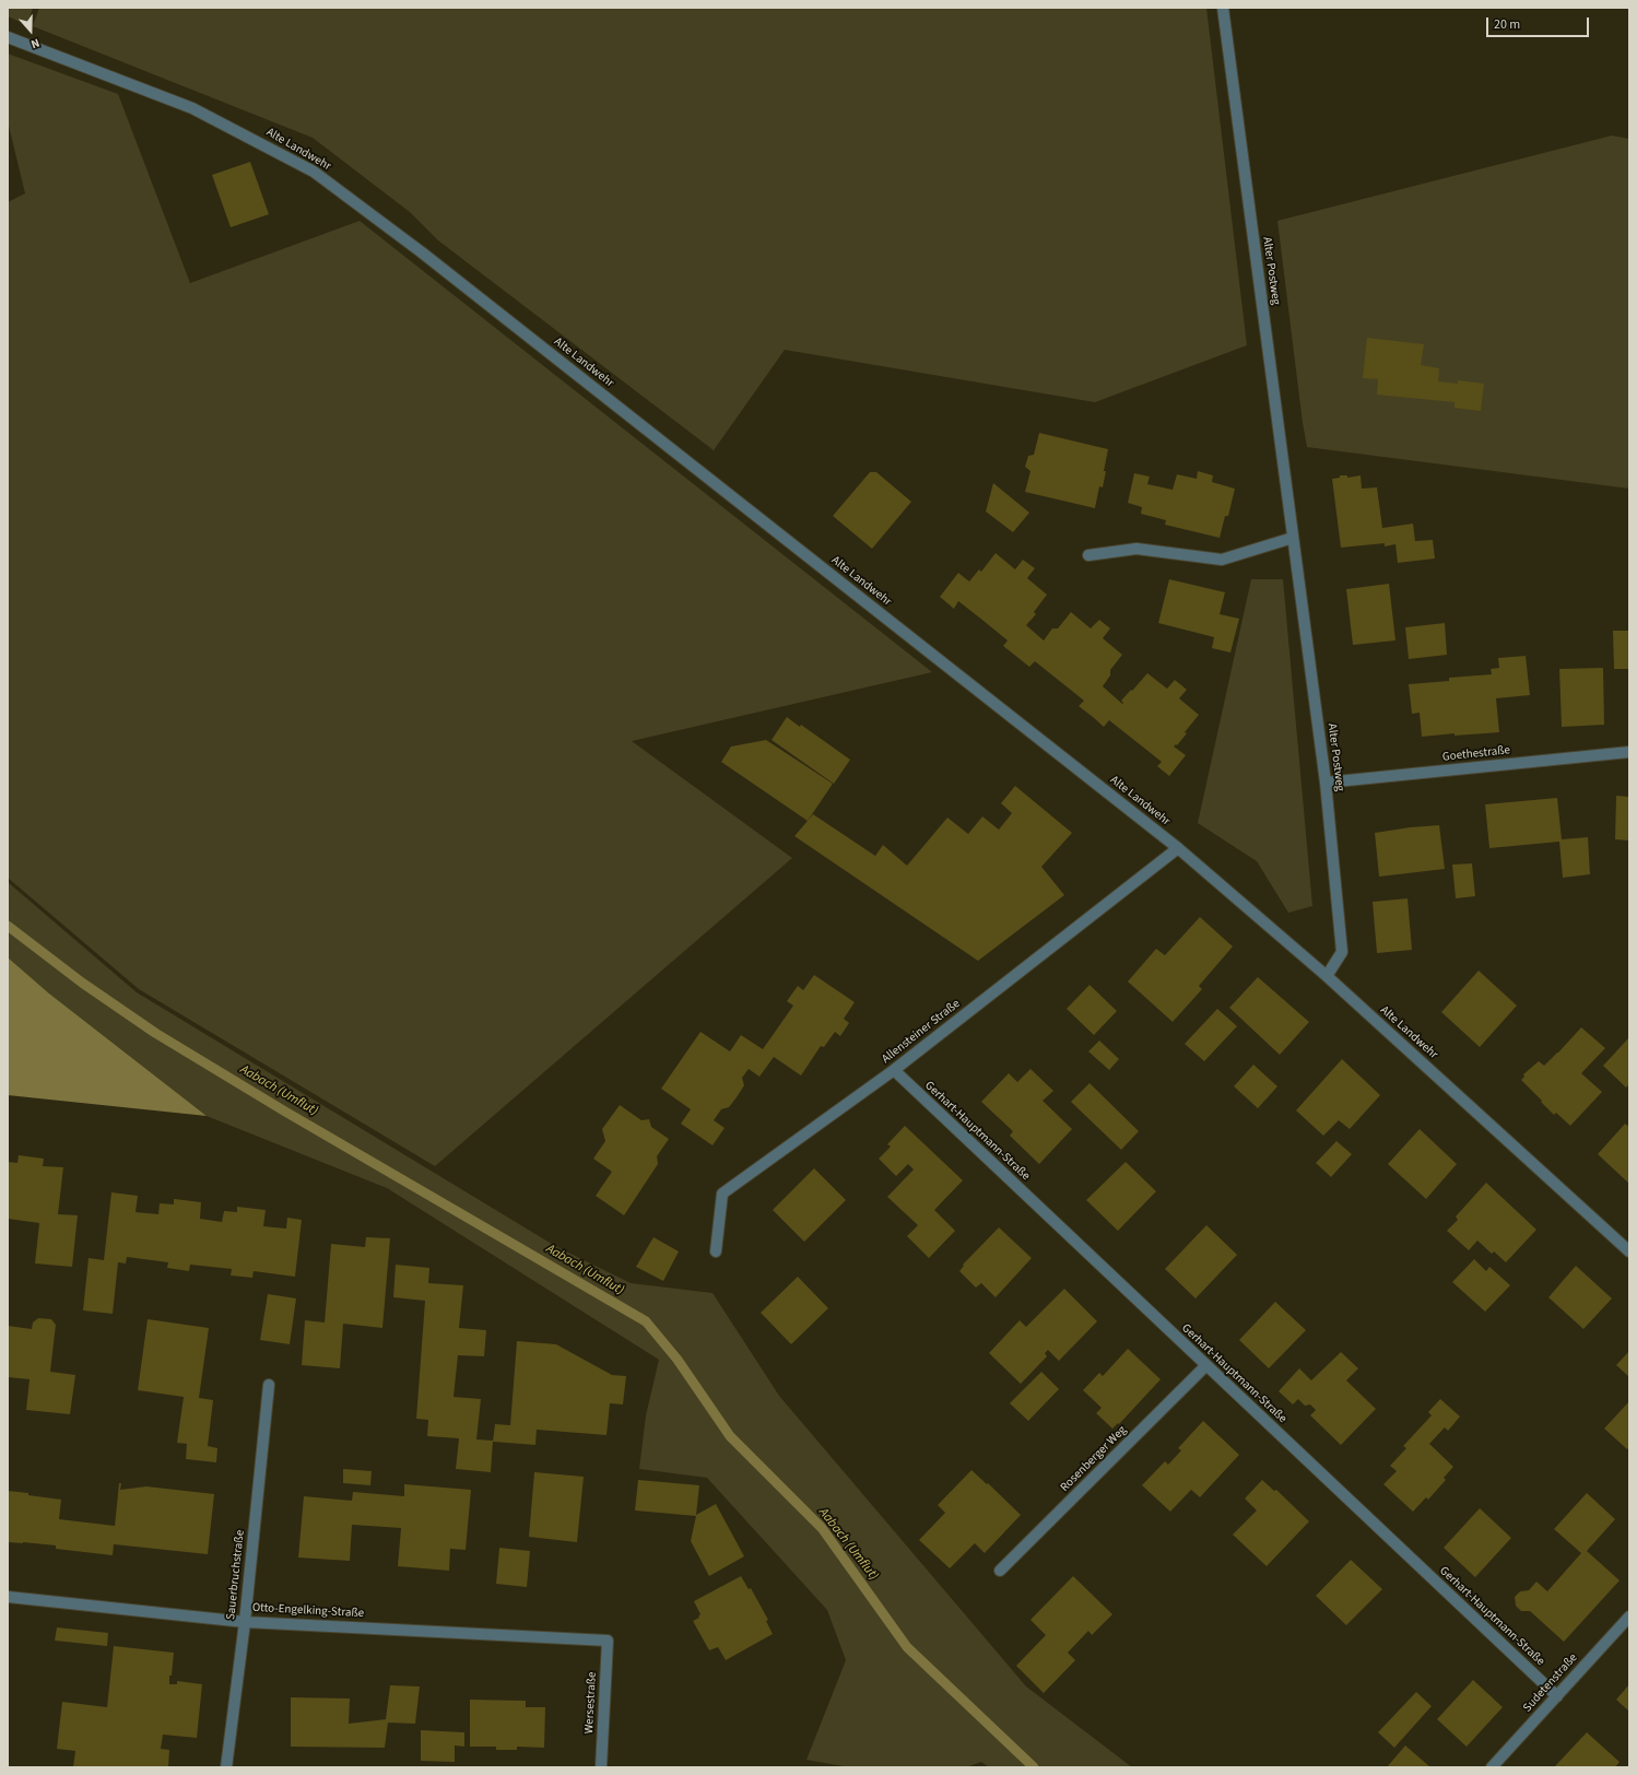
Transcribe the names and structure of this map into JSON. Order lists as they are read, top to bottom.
{
  "streets": {
    "street": [
      "Alte Landwehr",
      "Alter Postweg",
      "Goethestraße",
      "Allensteiner Straße",
      "Gerhart-Hauptmann-Straße",
      "Rosenberger Weg",
      "Sauerbruchstraße",
      "Otto-Engelking-Straße",
      "Sudetenstraße",
      "Wersestraße"
    ]
  },
  "crossings": [
    ["Alte Landwehr", "Alter Postweg"],
    ["Alte Landwehr", "Allensteiner Straße"],
    ["Alter Postweg", "Goethestraße"],
    ["Allensteiner Straße", "Gerhart-Hauptmann-Straße"],
    ["Gerhart-Hauptmann-Straße", "Rosenberger Weg"],
    ["Gerhart-Hauptmann-Straße", "Sudetenstraße"],
    ["Sauerbruchstraße", "Otto-Engelking-Straße"],
    ["Otto-Engelking-Straße", "Wersestraße"]
  ],
  "water": ["Aabach (Umflut)"],
  "scale_bar": "20 m",
  "north": "bottom"
}
